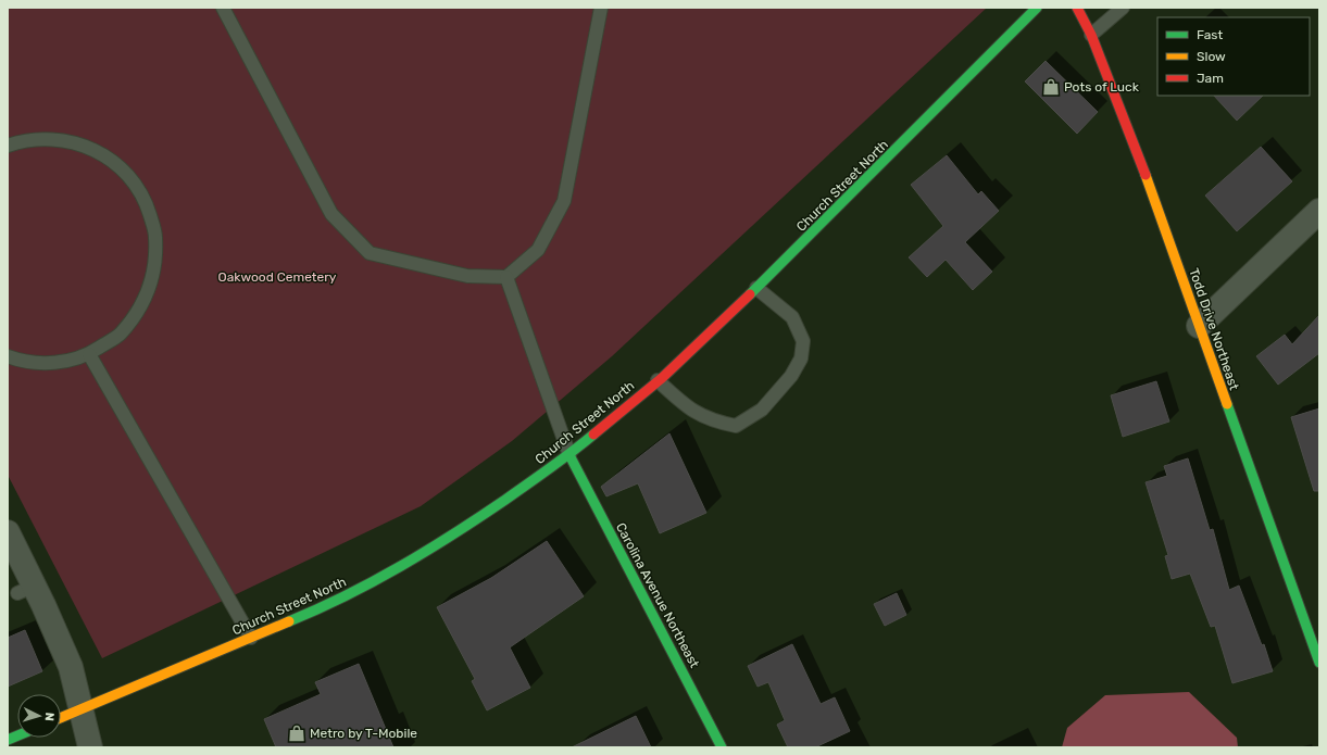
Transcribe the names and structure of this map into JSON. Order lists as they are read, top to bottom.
{
  "streets": {
    "main road": ["Church Street North", "Todd Drive Northeast", "Carolina Avenue Northeast"]
  },
  "crossings": [
    ["Church Street North", "Carolina Avenue Northeast"]
  ],
  "parks": ["Oakwood Cemetery"],
  "places": {
    "shop": ["Pots of Luck", "Metro by T-Mobile"]
  },
  "legend": ["Fast", "Slow", "Jam"],
  "north": "right"
}
